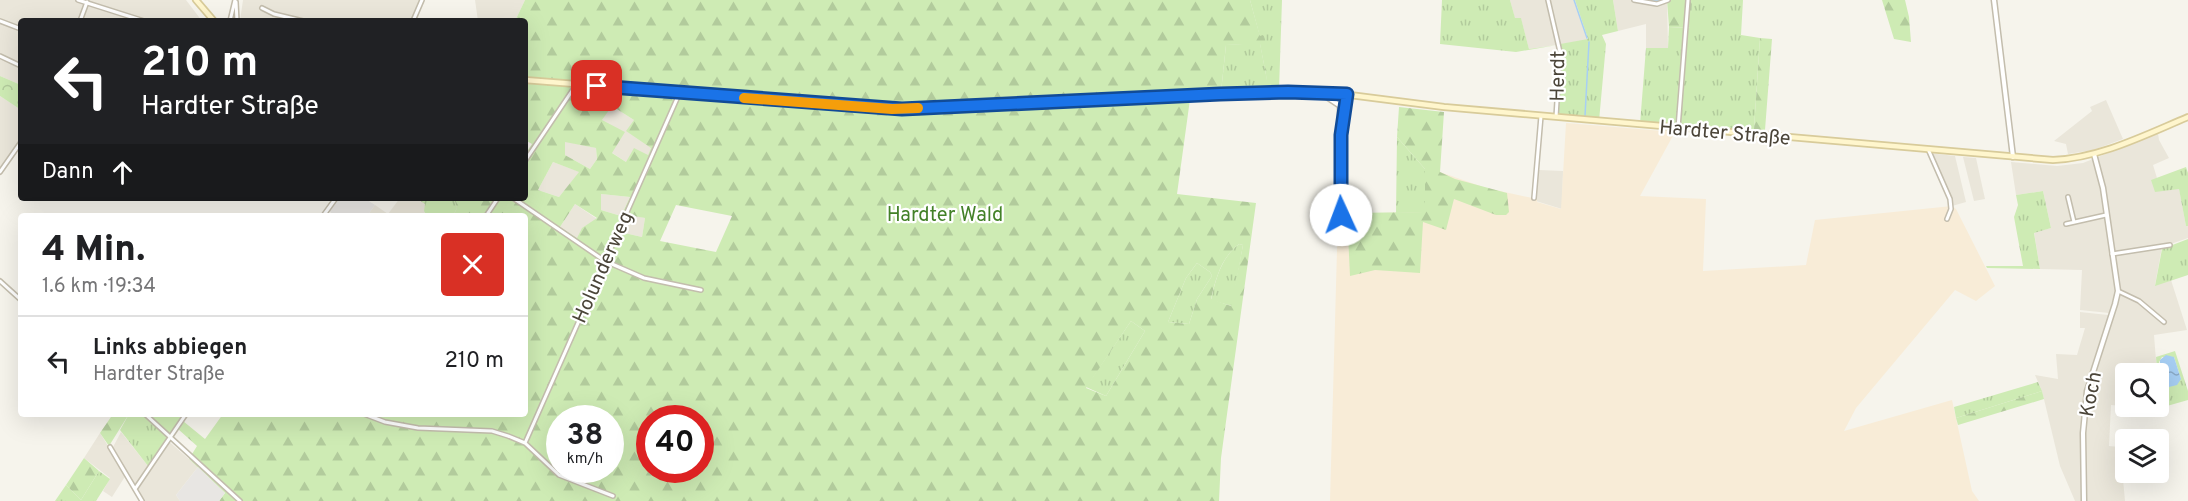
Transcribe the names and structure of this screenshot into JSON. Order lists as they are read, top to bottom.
{
  "streets": {
    "main road": ["Hardter Straße"],
    "street": ["Herdt", "Holunderweg", "Koch"]
  },
  "crossings": [
    ["Herdt", "Hardter Straße"],
    ["Hardter Straße", "Holunderweg"],
    ["Hardter Straße", "Koch"]
  ],
  "parks": ["Hardter Wald"],
  "page": {
    "turn": ["210 m", "Hardter Straße"],
    "then": "Dann",
    "heading": ["4 Min.", "1.6 km · 19:34"],
    "list": [
      {
        "name": "Links abbiegen",
        "note": "Hardter Straße",
        "value": "210 m"
      }
    ],
    "speed": "38 km/h",
    "limit": "40"
  }
}
